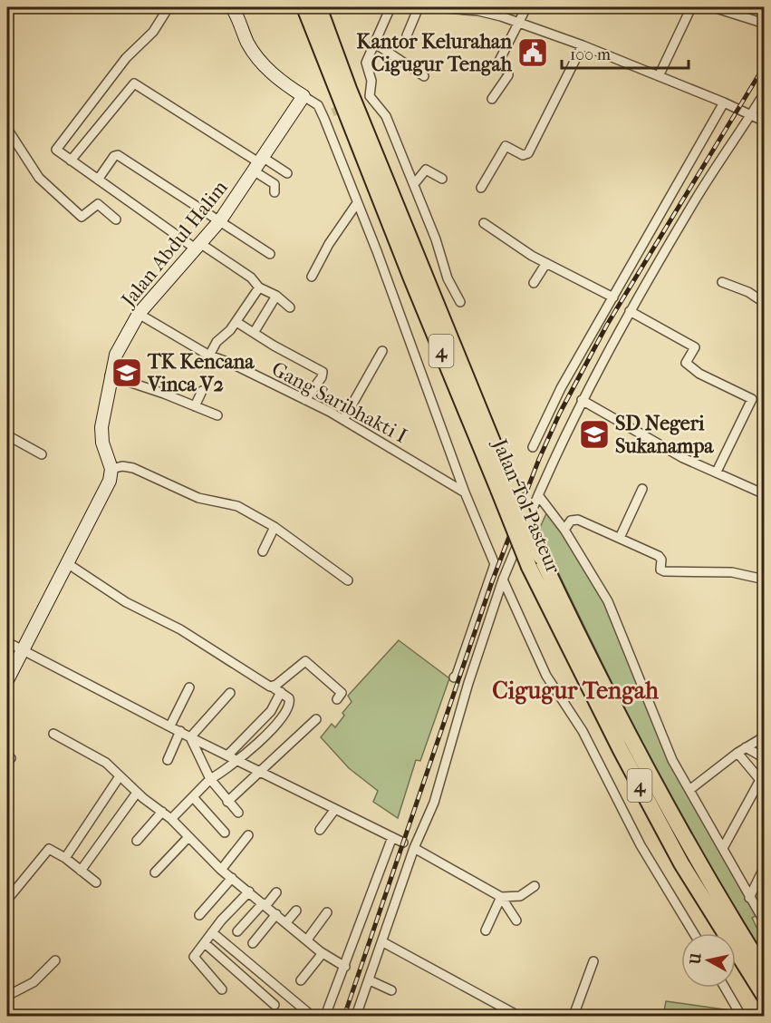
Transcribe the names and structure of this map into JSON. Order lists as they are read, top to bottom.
{
  "streets": {
    "highway": ["4", "Jalan Tol Pasteur"],
    "street": ["Jalan Abdul Halim", "Gang Saribhakti I"]
  },
  "crossings": [
    ["Jalan Abdul Halim", "Gang Saribhakti I"]
  ],
  "districts": ["Cigugur Tengah"],
  "places": {
    "public building": ["Kantor Kelurahan Cigugur Tengah"],
    "school or university": ["TK Kencana Vinca V2", "SD Negeri Sukanampa"]
  },
  "scale_bar": "100 m",
  "north": "left"
}
